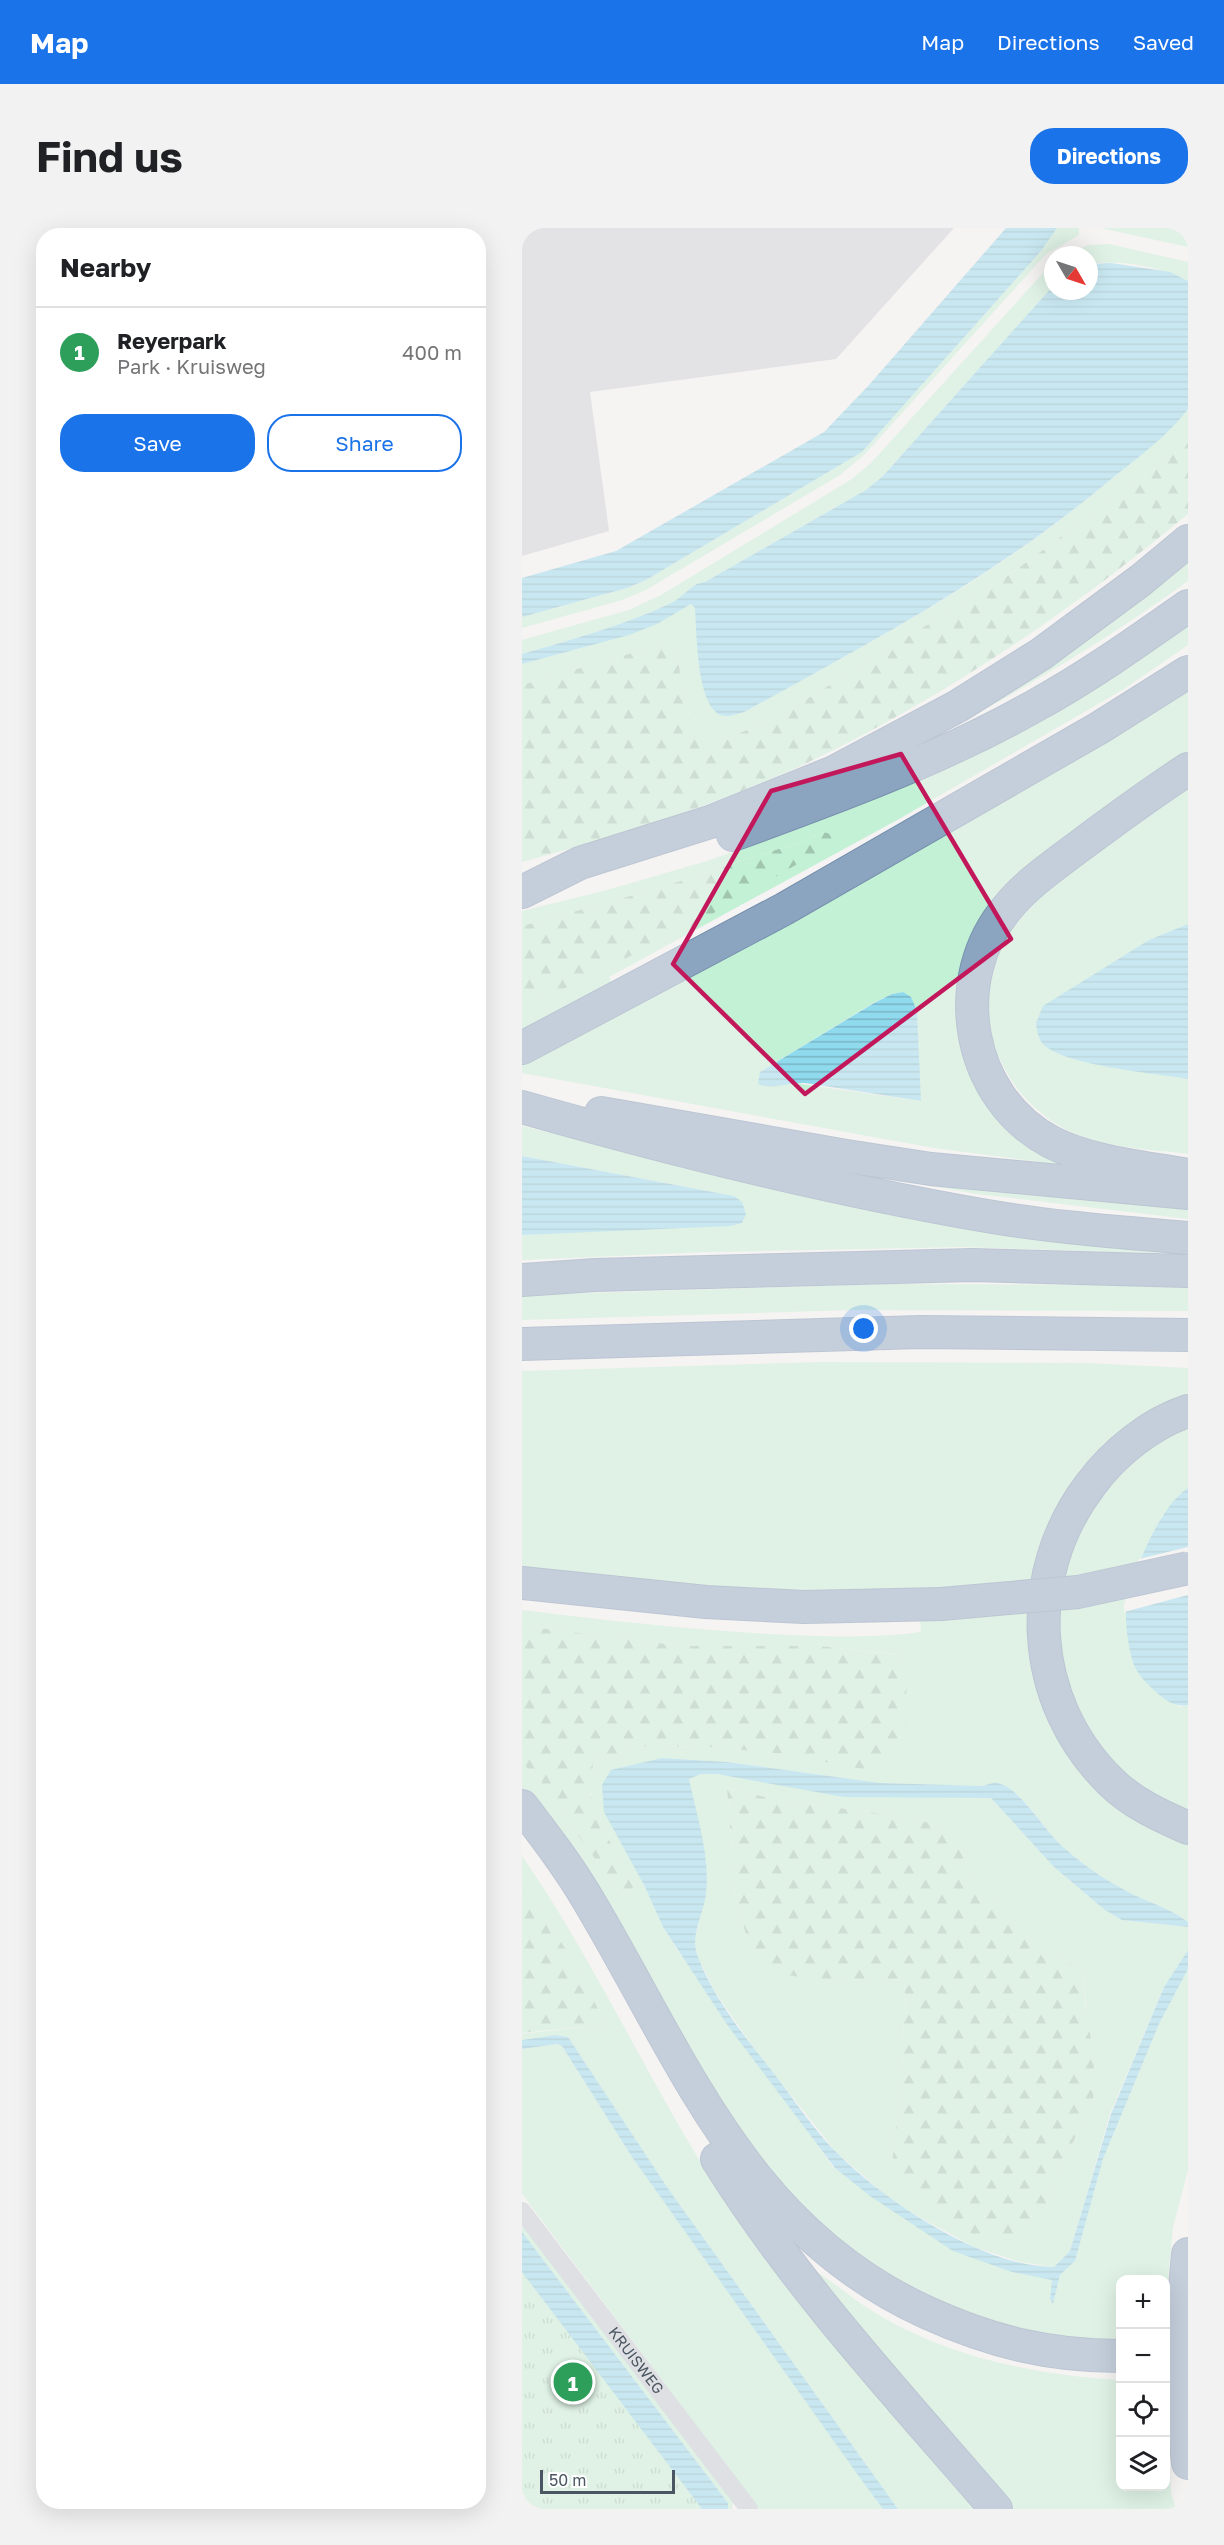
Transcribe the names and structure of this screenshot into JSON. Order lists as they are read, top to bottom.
{
  "streets": {
    "street": ["KRUISWEG"]
  },
  "scale_bar": "50 m",
  "north": "bottom right",
  "page": {
    "header": "Map",
    "nav": ["Map", "Directions", "Saved"],
    "buttons": [
      "Directions",
      ["Save", "Share"]
    ],
    "title": "Find us",
    "heading": "Nearby",
    "list": [
      {
        "mark": "1",
        "name": "Reyerpark",
        "note": "Park · Kruisweg",
        "value": "400 m"
      }
    ],
    "map_buttons": ["+", "−"],
    "pins": "1",
    "scale": "50 m"
  }
}
